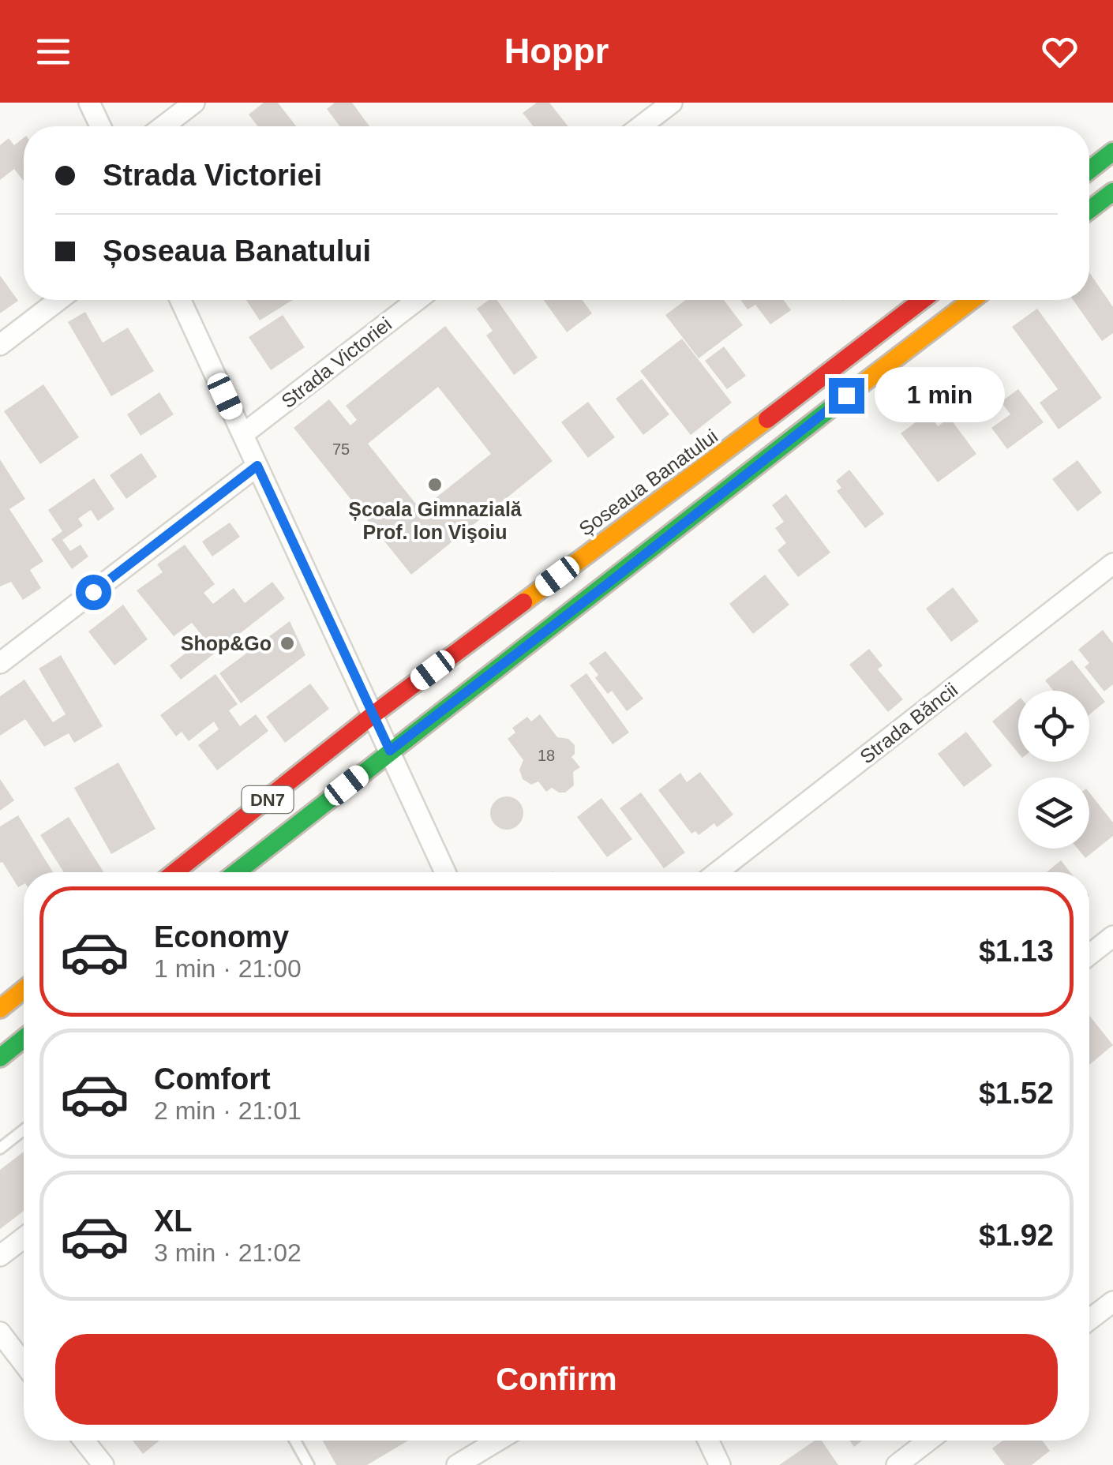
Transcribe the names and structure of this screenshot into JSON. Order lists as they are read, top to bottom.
{
  "streets": {
    "main road": ["Șoseaua Banatului", "DN7"],
    "street": ["Strada Victoriei", "Strada Băncii"]
  },
  "places": ["Școala Gimnazială Prof. Ion Vişoiu", "Shop&Go"],
  "house_numbers": ["75", "18"],
  "page": {
    "header": "Hoppr",
    "banner": ["Strada Victoriei", "Șoseaua Banatului"],
    "bubble": "1 min",
    "list": [
      {
        "name": "Economy",
        "note": "1 min · 21:00",
        "value": "$1.13"
      },
      {
        "name": "Comfort",
        "note": "2 min · 21:01",
        "value": "$1.52"
      },
      {
        "name": "XL",
        "note": "3 min · 21:02",
        "value": "$1.92"
      }
    ],
    "buttons": "Confirm"
  }
}
